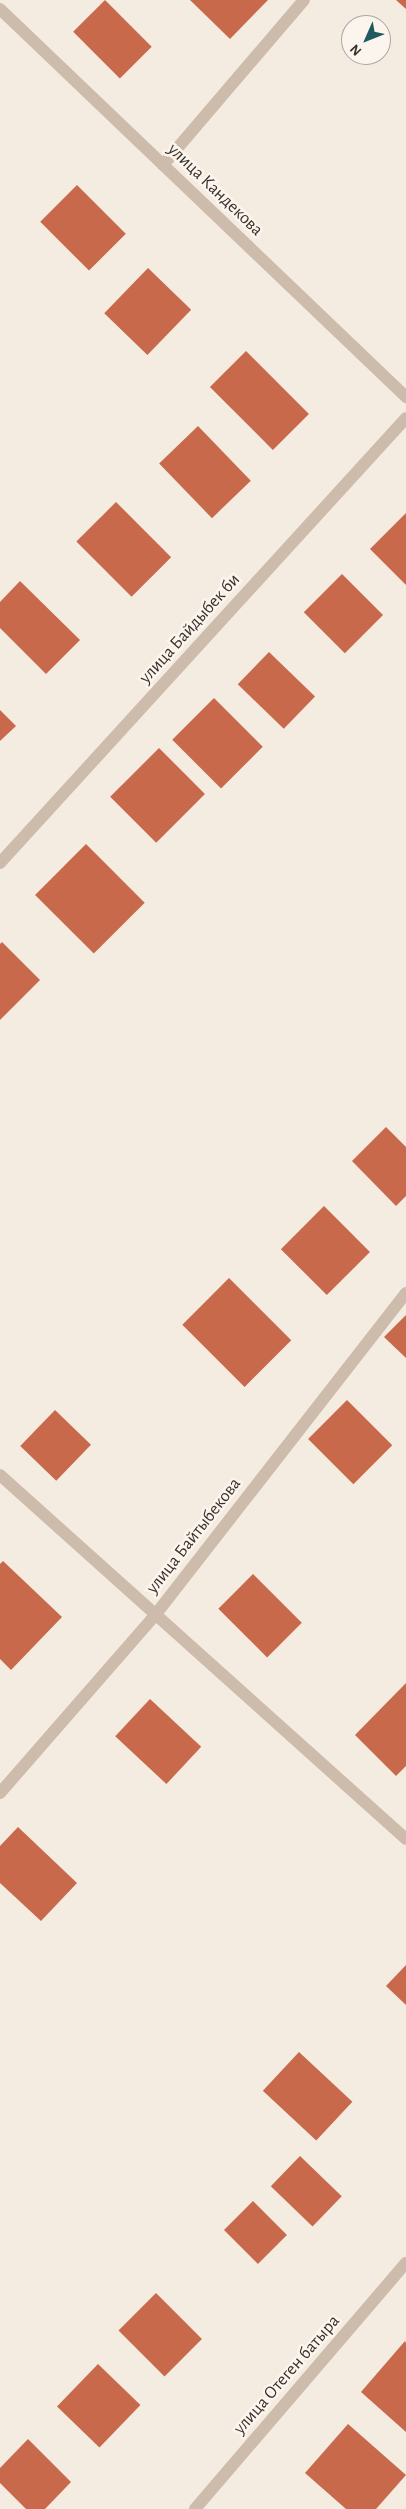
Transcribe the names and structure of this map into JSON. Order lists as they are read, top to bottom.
{
  "streets": {
    "street": [
      "улица Кандекова",
      "улица Байдыбек би",
      "улица Байтыбекова",
      "улица Отеген батыра"
    ]
  },
  "north": "bottom left"
}
